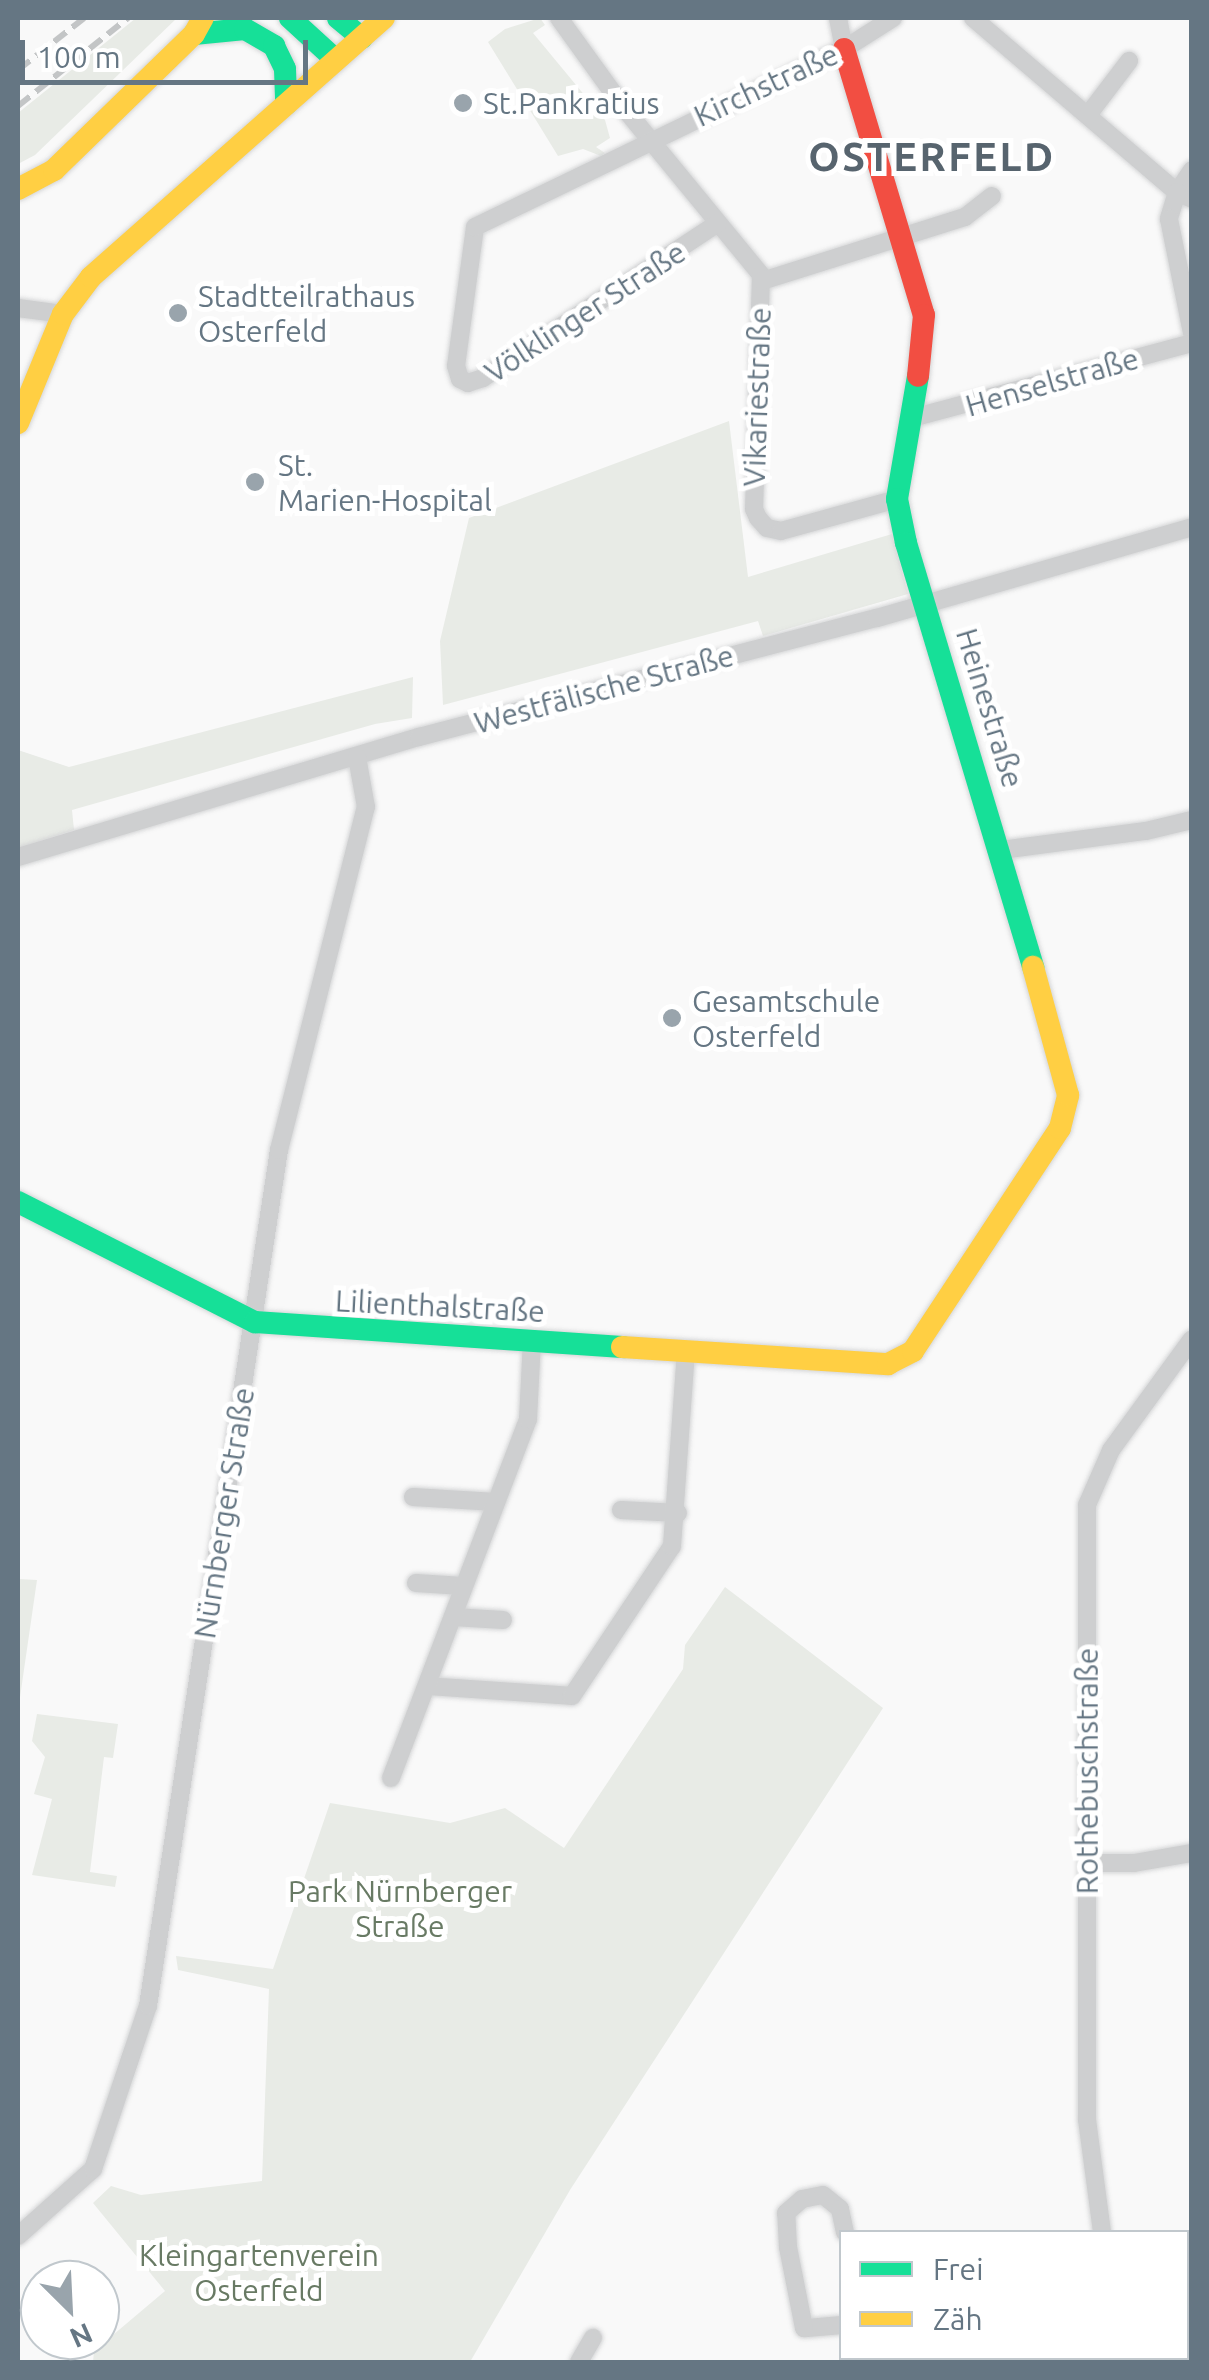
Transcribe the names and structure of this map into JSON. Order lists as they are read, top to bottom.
{
  "streets": {
    "street": [
      "Kirchstraße",
      "Völklinger Straße",
      "Henselstraße",
      "Vikariestraße",
      "Westfälische Straße",
      "Heinestraße",
      "Lilienthalstraße",
      "Nürnberger Straße",
      "Rothebuschstraße"
    ]
  },
  "crossings": [
    ["Kirchstraße", "Völklinger Straße"],
    ["Kirchstraße", "Vikariestraße"],
    ["Kirchstraße", "Heinestraße"],
    ["Völklinger Straße", "Vikariestraße"],
    ["Henselstraße", "Heinestraße"],
    ["Vikariestraße", "Heinestraße"],
    ["Westfälische Straße", "Heinestraße"],
    ["Westfälische Straße", "Nürnberger Straße"],
    ["Heinestraße", "Lilienthalstraße"],
    ["Lilienthalstraße", "Nürnberger Straße"]
  ],
  "districts": ["OSTERFELD"],
  "parks": ["Park Nürnberger Straße", "Kleingartenverein Osterfeld"],
  "places": [
    "St.Pankratius",
    "Stadtteilrathaus Osterfeld",
    "St. Marien-Hospital",
    "Gesamtschule Osterfeld"
  ],
  "legend": ["Frei", "Zäh"],
  "scale_bar": "100 m",
  "north": "bottom right"
}
